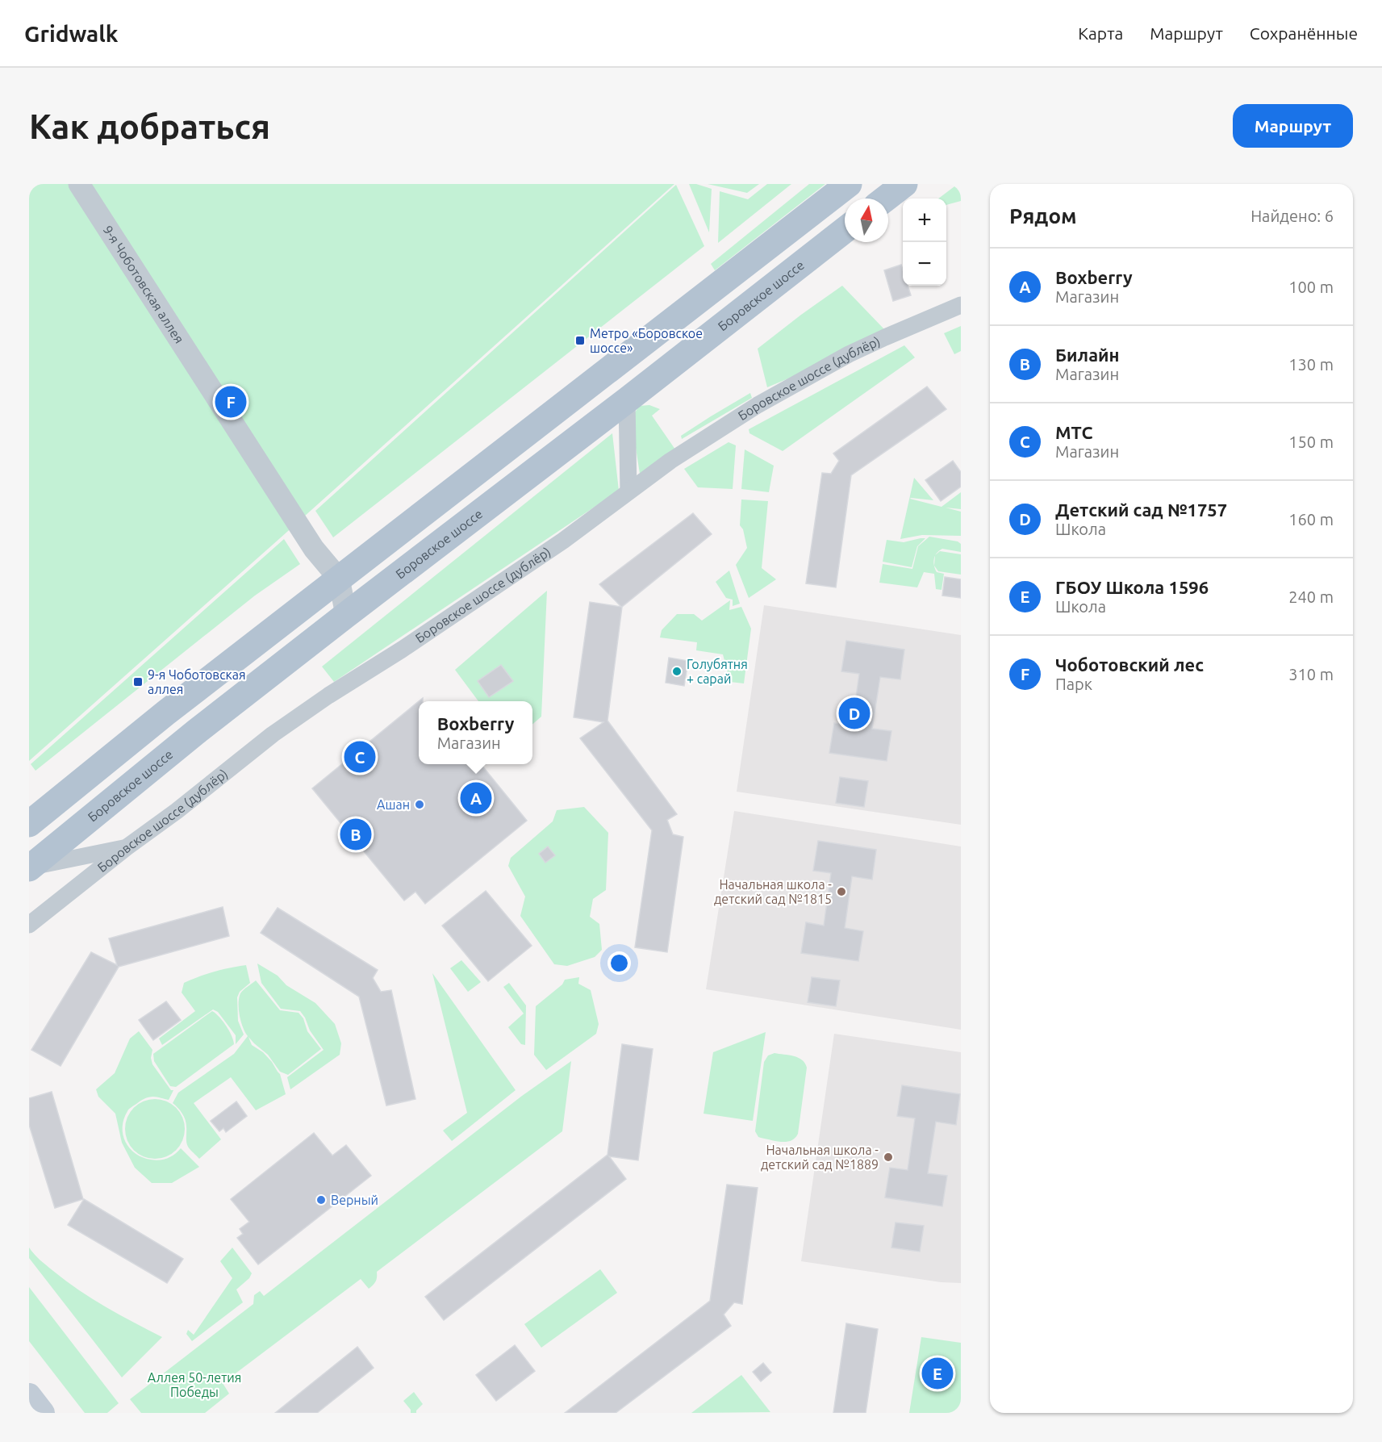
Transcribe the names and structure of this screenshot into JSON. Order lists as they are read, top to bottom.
{
  "streets": {
    "main road": ["Боровское шоссе"],
    "street": ["9-я Чоботовская аллея", "Боровское шоссе (дублёр)"]
  },
  "parks": ["Аллея 50-летия Победы"],
  "places": {
    "transit": ["Метро «Боровское шоссе»", "9-я Чоботовская аллея"],
    "other": [
      "Голубятня + сарай",
      "Ашан",
      "Начальная школа - детский сад №1815",
      "Начальная школа - детский сад №1889",
      "Верный"
    ]
  },
  "north": "top",
  "page": {
    "header": "Gridwalk",
    "nav": ["Карта", "Маршрут", "Сохранённые"],
    "buttons": "Маршрут",
    "title": "Как добраться",
    "heading": ["Рядом", "Найдено: 6"],
    "map_buttons": ["+", "−"],
    "list": [
      {
        "mark": "A",
        "name": "Boxberry",
        "note": "Магазин",
        "value": "100 m"
      },
      {
        "mark": "B",
        "name": "Билайн",
        "note": "Магазин",
        "value": "130 m"
      },
      {
        "mark": "C",
        "name": "МТС",
        "note": "Магазин",
        "value": "150 m"
      },
      {
        "mark": "D",
        "name": "Детский сад №1757",
        "note": "Школа",
        "value": "160 m"
      },
      {
        "mark": "E",
        "name": "ГБОУ Школа 1596",
        "note": "Школа",
        "value": "240 m"
      },
      {
        "mark": "F",
        "name": "Чоботовский лес",
        "note": "Парк",
        "value": "310 m"
      }
    ],
    "pins": [
      "F",
      "D",
      "C",
      "A",
      "B",
      "E"
    ],
    "popup": ["Boxberry", "Магазин"]
  }
}
